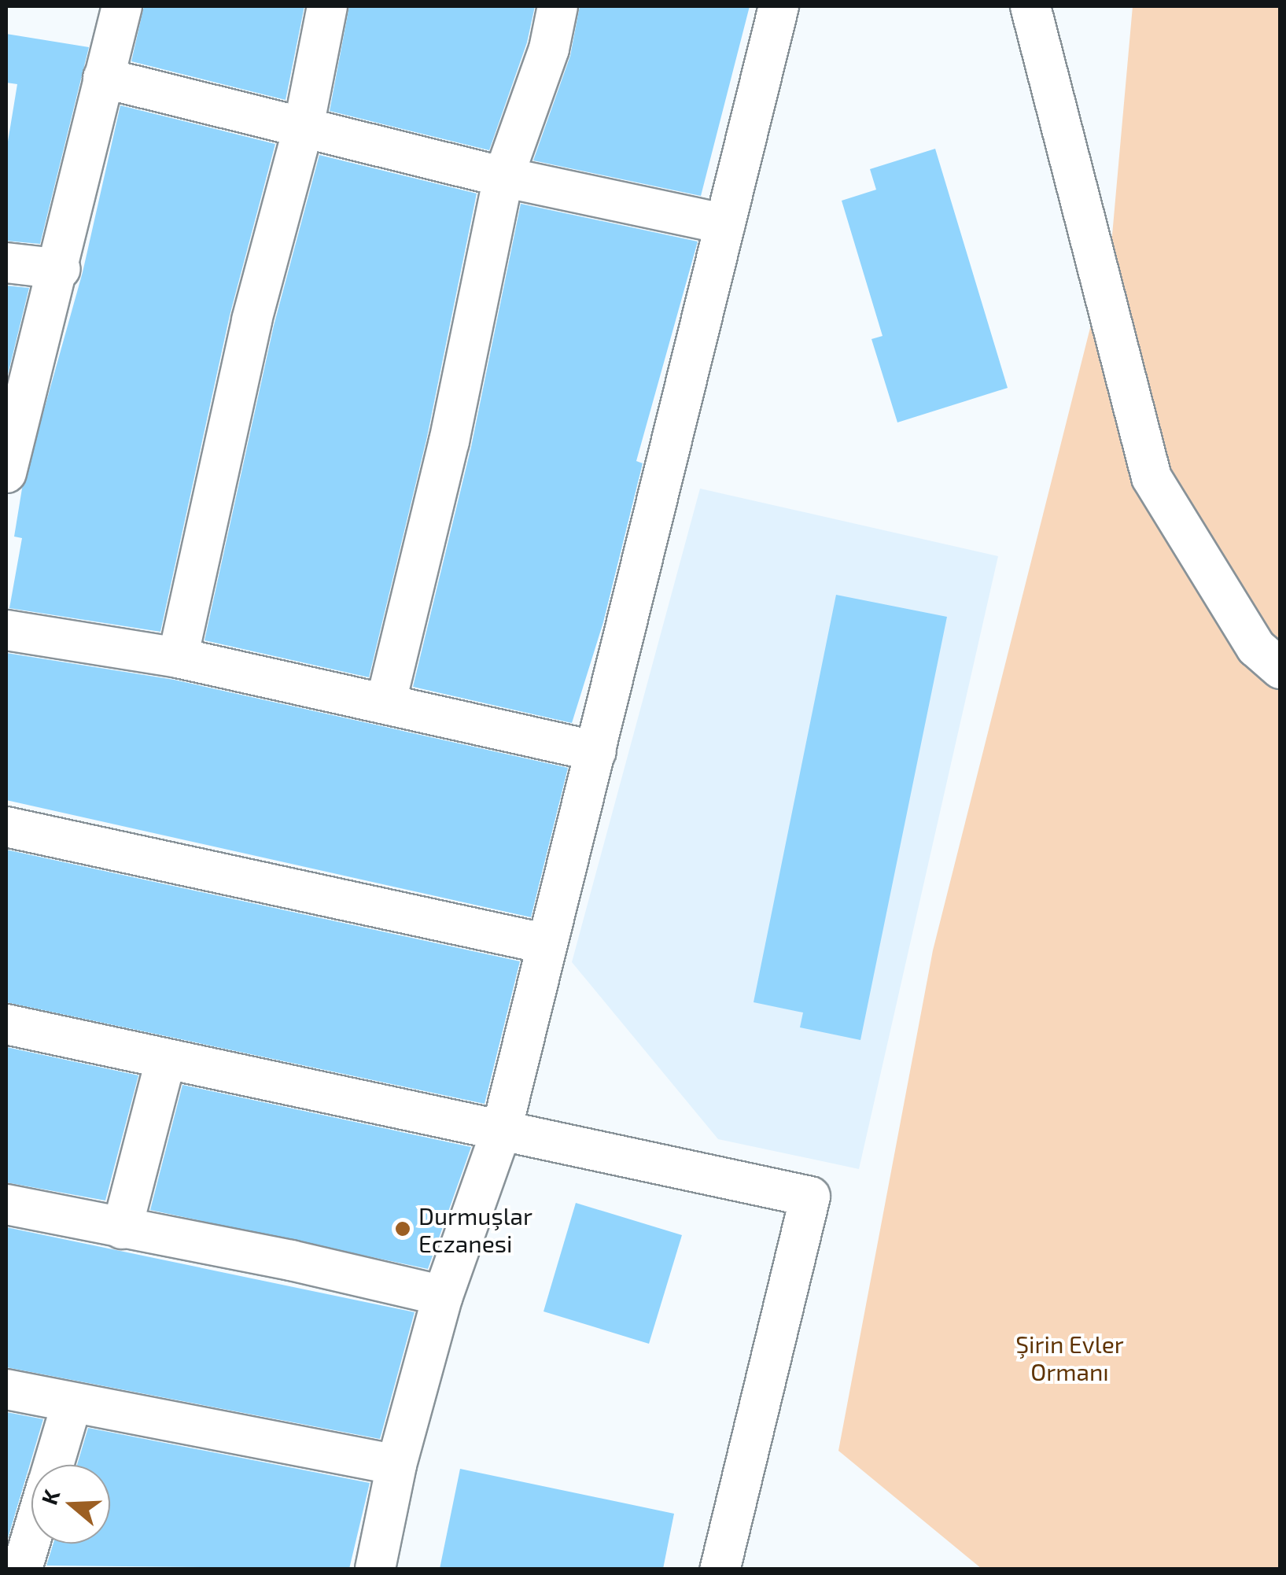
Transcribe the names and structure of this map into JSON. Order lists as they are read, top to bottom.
{
  "parks": ["Şirin Evler Ormanı"],
  "places": ["Durmuşlar Eczanesi"],
  "north": "left"
}
